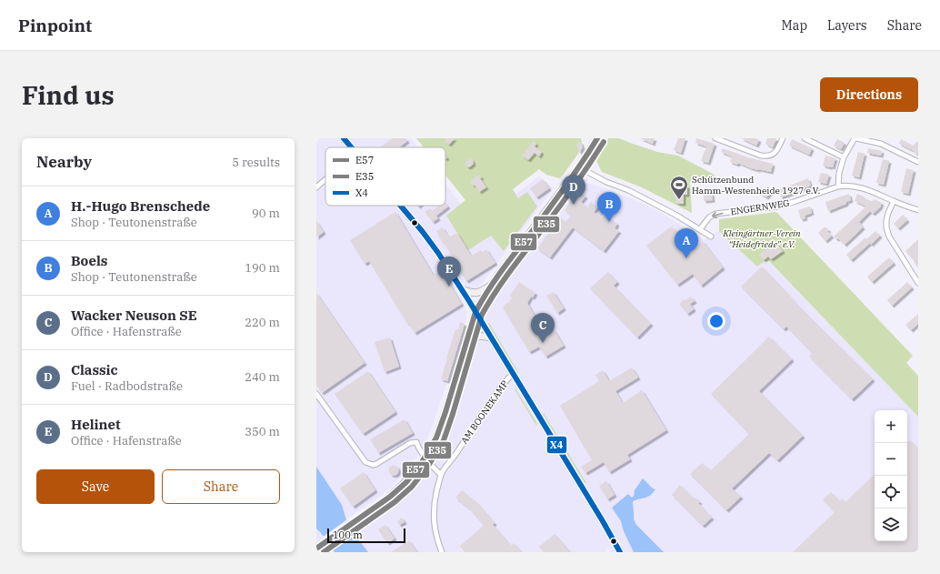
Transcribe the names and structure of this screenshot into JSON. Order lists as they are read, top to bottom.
{
  "streets": {
    "street": ["ENGERNWEG", "AM BOONEKAMP"]
  },
  "one_way": ["ENGERNWEG"],
  "parks": ["Kleingärtner-Verein “Heidefriede” e.V."],
  "places": {
    "sports": ["Schützenbund Hamm-Westenheide 1927 e.V."]
  },
  "lines": ["transit line E57", "transit line X4", "transit line E35"],
  "legend": ["E57", "E35", "X4"],
  "scale_bar": "100 m",
  "page": {
    "header": "Pinpoint",
    "nav": ["Map", "Layers", "Share"],
    "buttons": [
      "Directions",
      ["Save", "Share"]
    ],
    "title": "Find us",
    "heading": ["Nearby", "5 results"],
    "pins": [
      "D",
      "B",
      "A",
      "E",
      "C"
    ],
    "list": [
      {
        "mark": "A",
        "name": "H.-Hugo Brenschede",
        "note": "Shop · Teutonenstraße",
        "value": "90 m"
      },
      {
        "mark": "B",
        "name": "Boels",
        "note": "Shop · Teutonenstraße",
        "value": "190 m"
      },
      {
        "mark": "C",
        "name": "Wacker Neuson SE",
        "note": "Office · Hafenstraße",
        "value": "220 m"
      },
      {
        "mark": "D",
        "name": "Classic",
        "note": "Fuel · Radbodstraße",
        "value": "240 m"
      },
      {
        "mark": "E",
        "name": "Helinet",
        "note": "Office · Hafenstraße",
        "value": "350 m"
      }
    ],
    "map_buttons": ["+", "−"],
    "scale": "100 m"
  }
}
